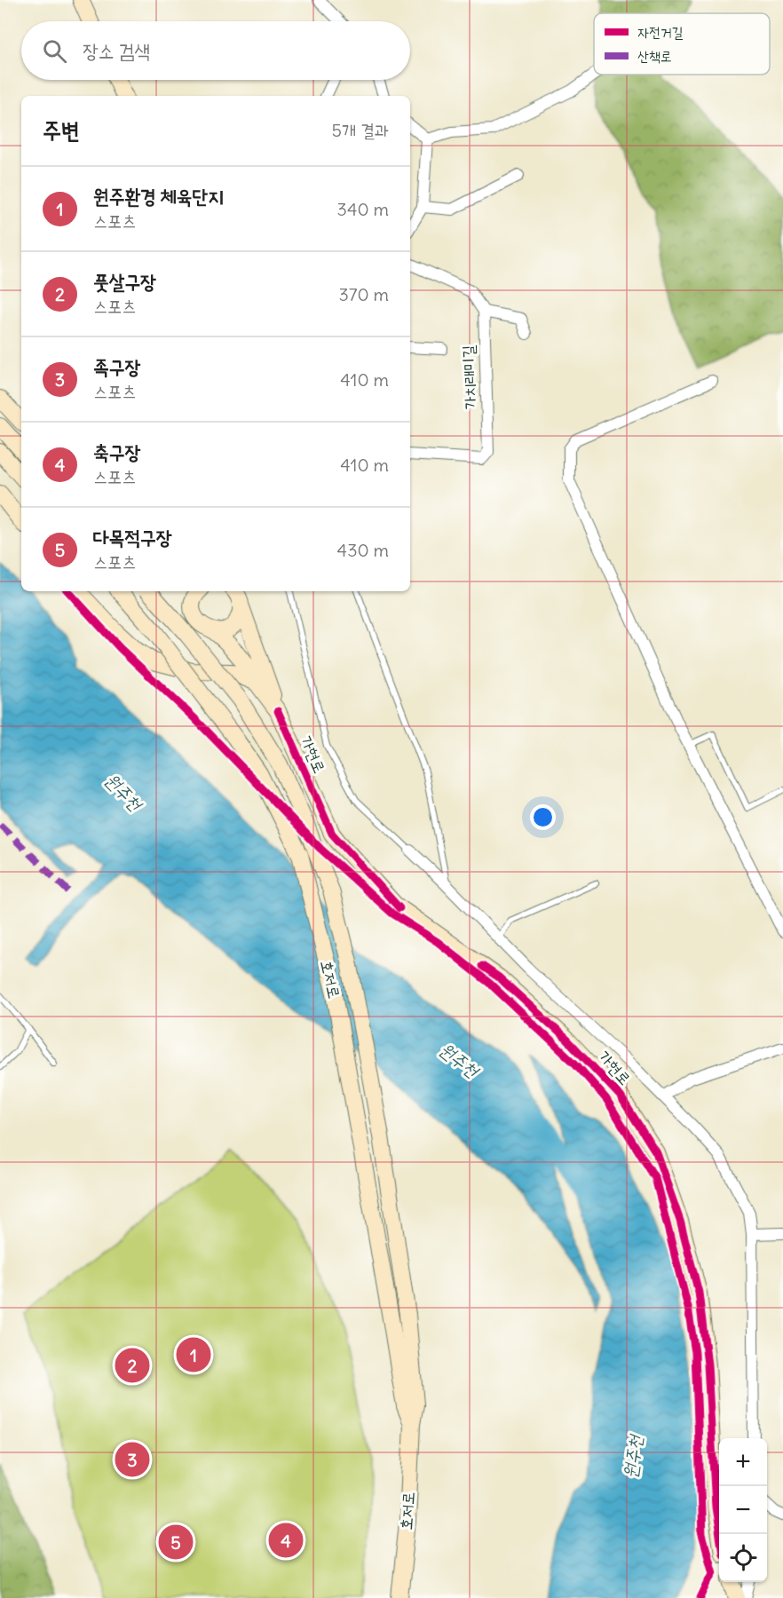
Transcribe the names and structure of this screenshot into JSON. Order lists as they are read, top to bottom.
{
  "streets": {
    "street": ["가치래미길", "가현로", "호저로"]
  },
  "water": ["원주천"],
  "legend": ["자전거길", "산책로"],
  "page": {
    "search": "장소 검색",
    "heading": ["주변", "5개 결과"],
    "list": [
      {
        "mark": "1",
        "name": "원주환경 체육단지",
        "note": "스포츠",
        "value": "340 m"
      },
      {
        "mark": "2",
        "name": "풋살구장",
        "note": "스포츠",
        "value": "370 m"
      },
      {
        "mark": "3",
        "name": "족구장",
        "note": "스포츠",
        "value": "410 m"
      },
      {
        "mark": "4",
        "name": "축구장",
        "note": "스포츠",
        "value": "410 m"
      },
      {
        "mark": "5",
        "name": "다목적구장",
        "note": "스포츠",
        "value": "430 m"
      }
    ],
    "pins": [
      "1",
      "2",
      "3",
      "4",
      "5"
    ],
    "map_buttons": ["+", "−"]
  }
}
